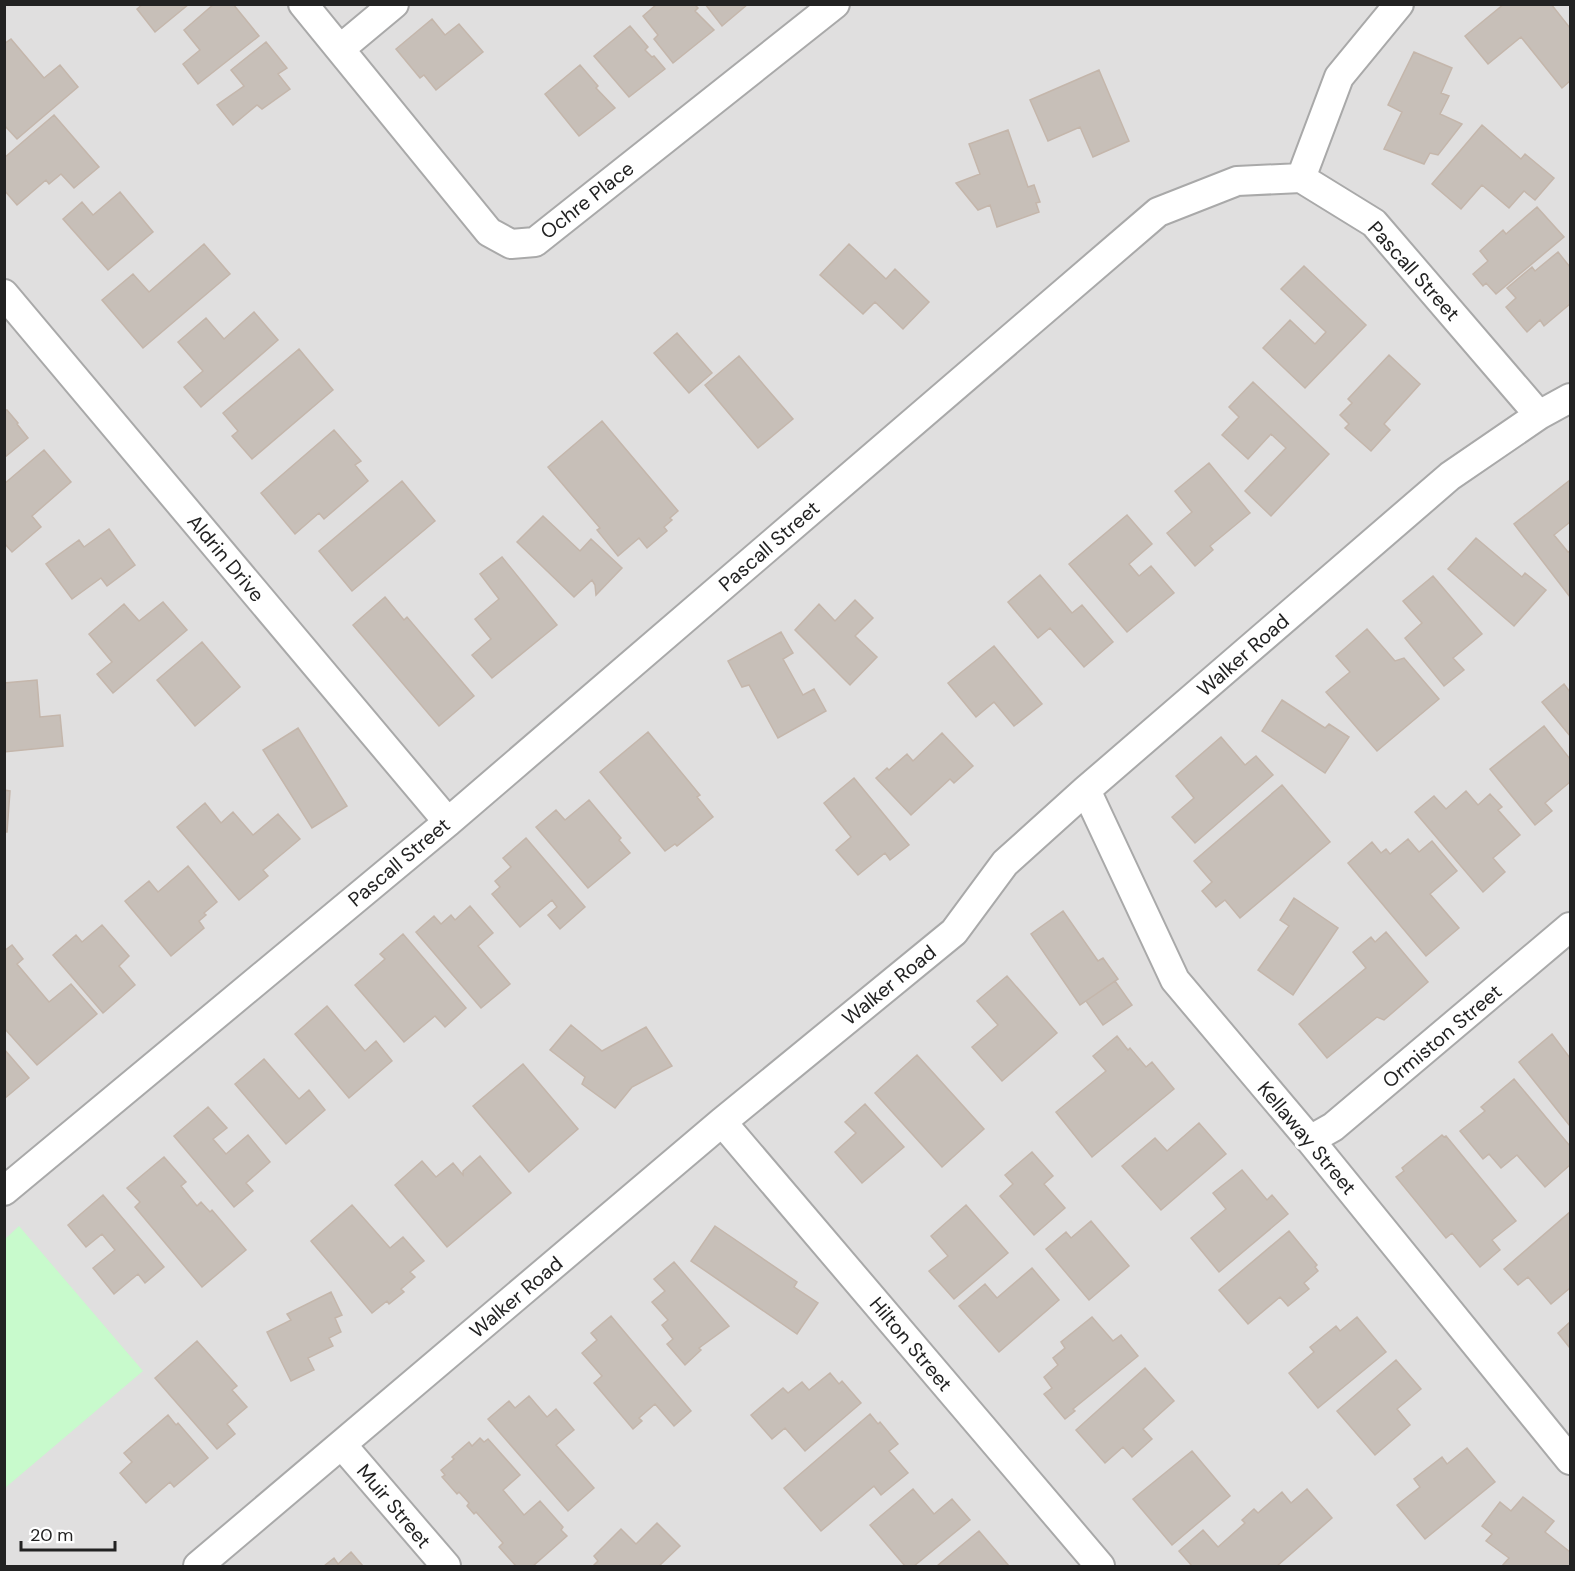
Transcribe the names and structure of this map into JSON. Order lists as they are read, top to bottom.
{
  "streets": {
    "street": [
      "Ochre Place",
      "Pascall Street",
      "Aldrin Drive",
      "Walker Road",
      "Ormiston Street",
      "Kellaway Street",
      "Hilton Street",
      "Muir Street"
    ]
  },
  "crossings": [
    ["Pascall Street", "Aldrin Drive"],
    ["Pascall Street", "Walker Road"],
    ["Walker Road", "Kellaway Street"],
    ["Walker Road", "Hilton Street"],
    ["Walker Road", "Muir Street"],
    ["Ormiston Street", "Kellaway Street"]
  ],
  "scale_bar": "20 m"
}
